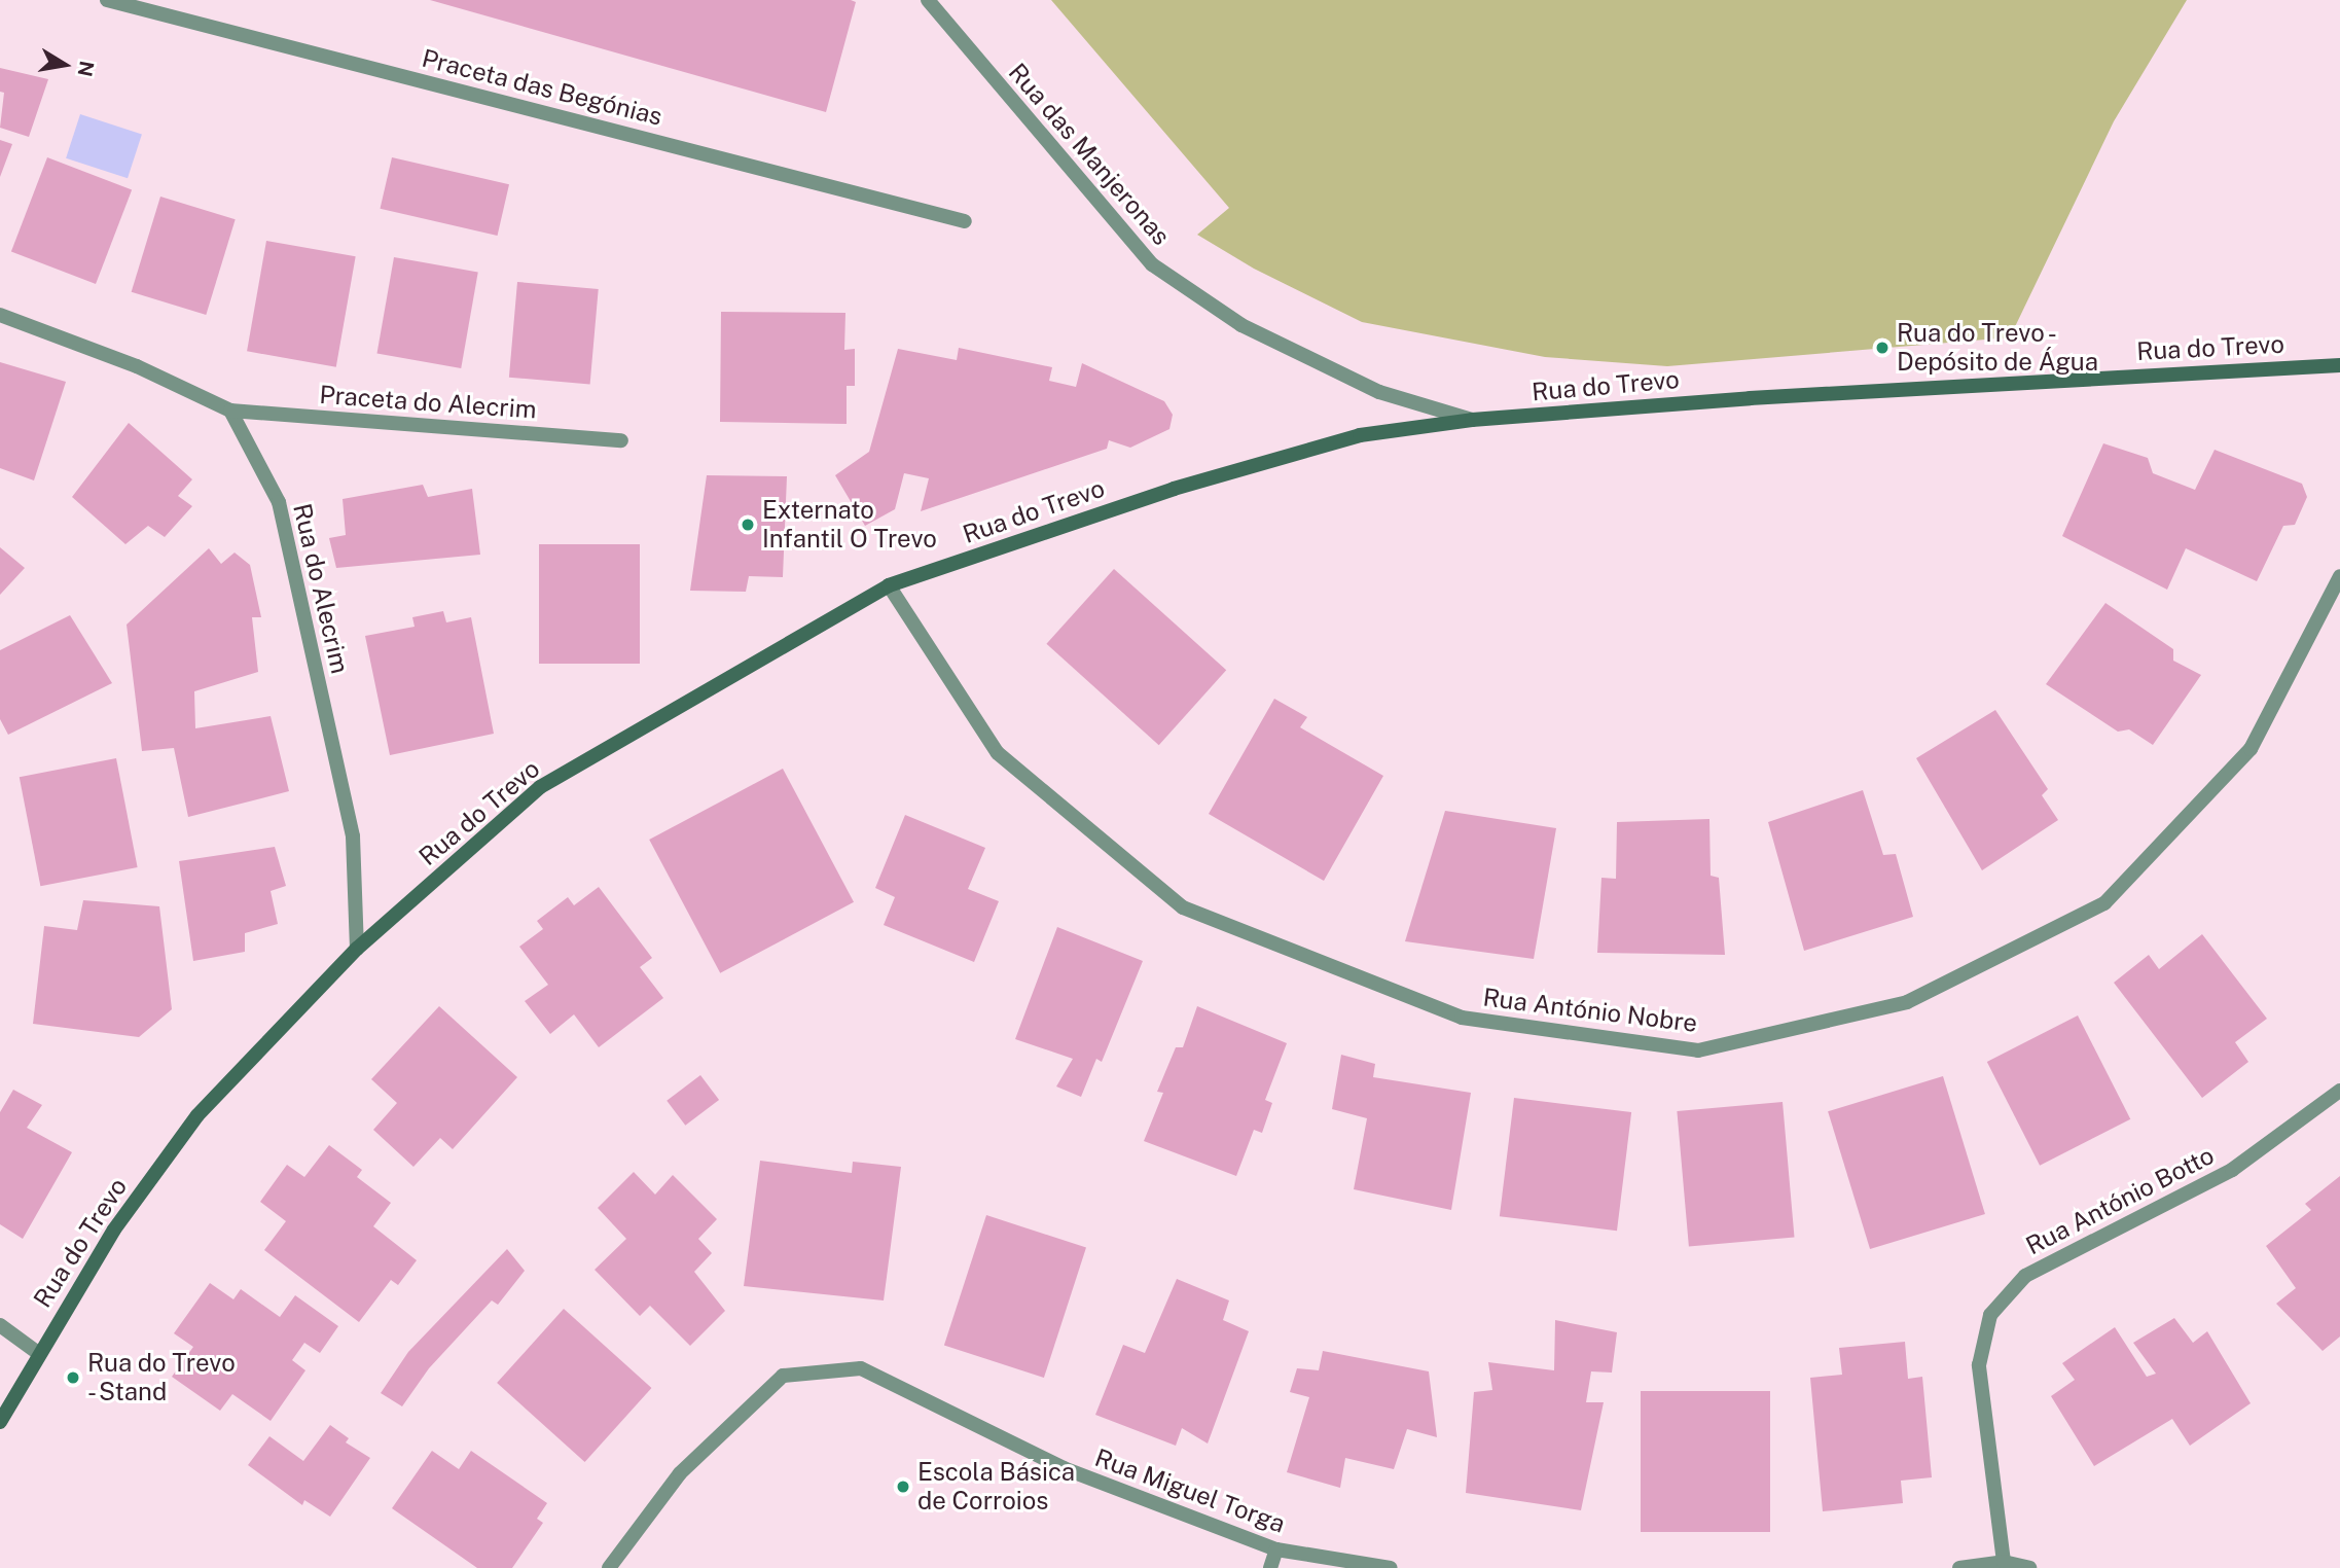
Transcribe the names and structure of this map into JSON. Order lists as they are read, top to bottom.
{
  "streets": {
    "street": [
      "Praceta das Begónias",
      "Rua das Manjeronas",
      "Rua do Trevo",
      "Praceta do Alecrim",
      "Rua do Alecrim",
      "Rua António Nobre",
      "Rua António Botto",
      "Rua Miguel Torga"
    ]
  },
  "crossings": [
    ["Rua das Manjeronas", "Rua do Trevo"],
    ["Rua do Trevo", "Rua do Alecrim"],
    ["Rua do Trevo", "Rua António Nobre"],
    ["Praceta do Alecrim", "Rua do Alecrim"]
  ],
  "places": [
    "Rua do Trevo - Depósito de Água",
    "Externato Infantil O Trevo",
    "Rua do Trevo - Stand",
    "Escola Básica de Corroios"
  ],
  "north": "right"
}
